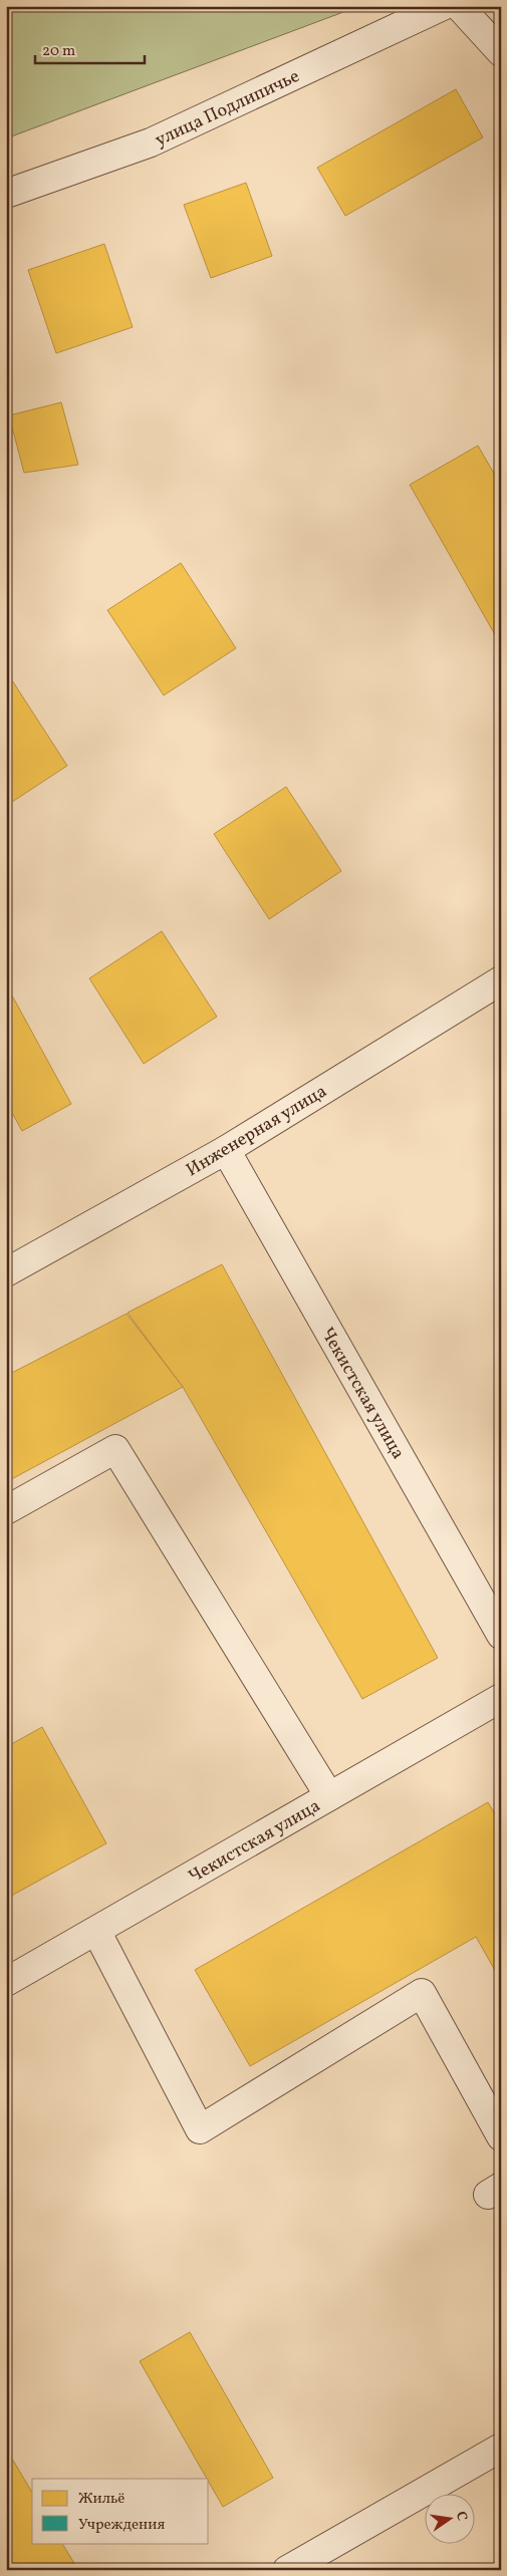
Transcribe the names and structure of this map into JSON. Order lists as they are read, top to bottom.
{
  "streets": {
    "street": ["улица Подлипичье", "Инженерная улица", "Чекистская улица"]
  },
  "crossings": [
    ["Инженерная улица", "Чекистская улица"]
  ],
  "legend": ["Жильё", "Учреждения"],
  "scale_bar": "20 m",
  "north": "right"
}
